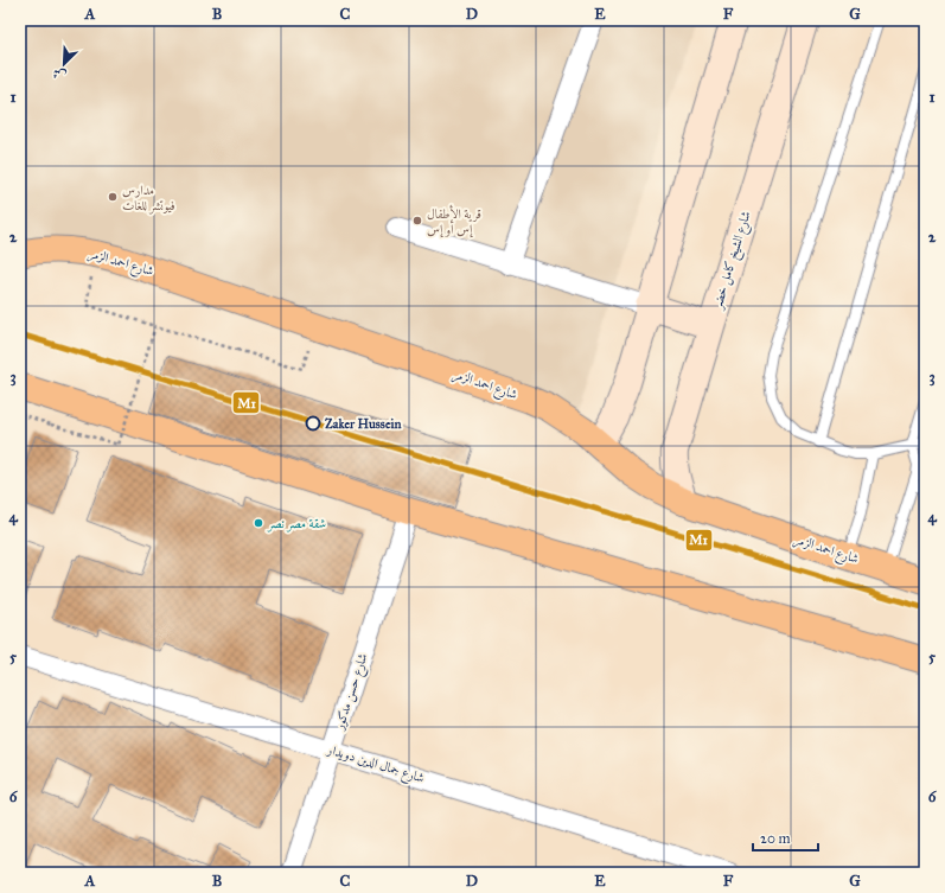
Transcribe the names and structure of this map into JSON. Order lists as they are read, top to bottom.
{
  "streets": {
    "main road": ["شارع الشيخ كامل خضر", "شارع احمد الزمر"],
    "street": ["شارع حسن مدكور", "شارع جمال الدين دويدار"]
  },
  "crossings": [
    ["شارع الشيخ كامل خضر", "شارع احمد الزمر"],
    ["شارع حسن مدكور", "شارع جمال الدين دويدار"]
  ],
  "places": [
    "مدارس فيوتشر للغات",
    "قرية الأطفال إس أو إس",
    "Zaker Hussein",
    "شقة مصر نصر"
  ],
  "lines": ["transit line M1"],
  "scale_bar": "20 m",
  "north": "bottom left",
  "grid": {
    "columns": [
      "A",
      "B",
      "C",
      "D",
      "E",
      "F",
      "G"
    ],
    "rows": [
      "1",
      "2",
      "3",
      "4",
      "5",
      "6"
    ]
  }
}
